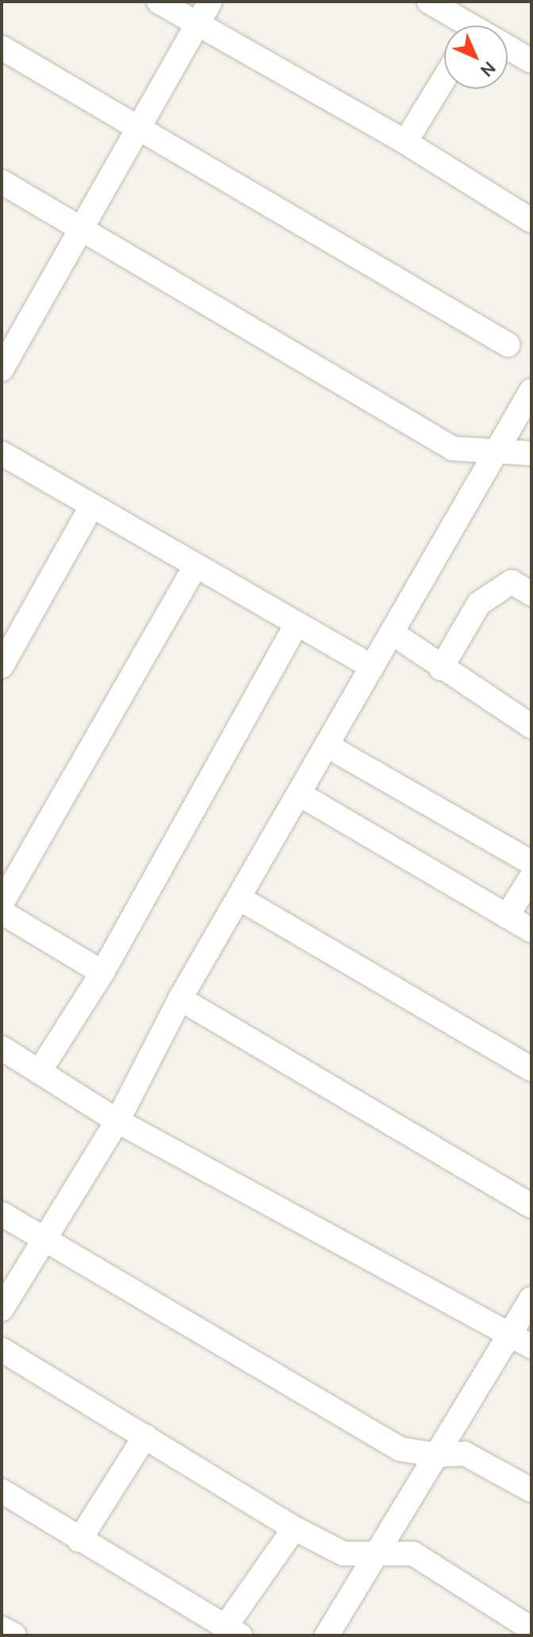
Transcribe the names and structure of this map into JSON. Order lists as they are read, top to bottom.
{
  "north": "bottom right"
}
